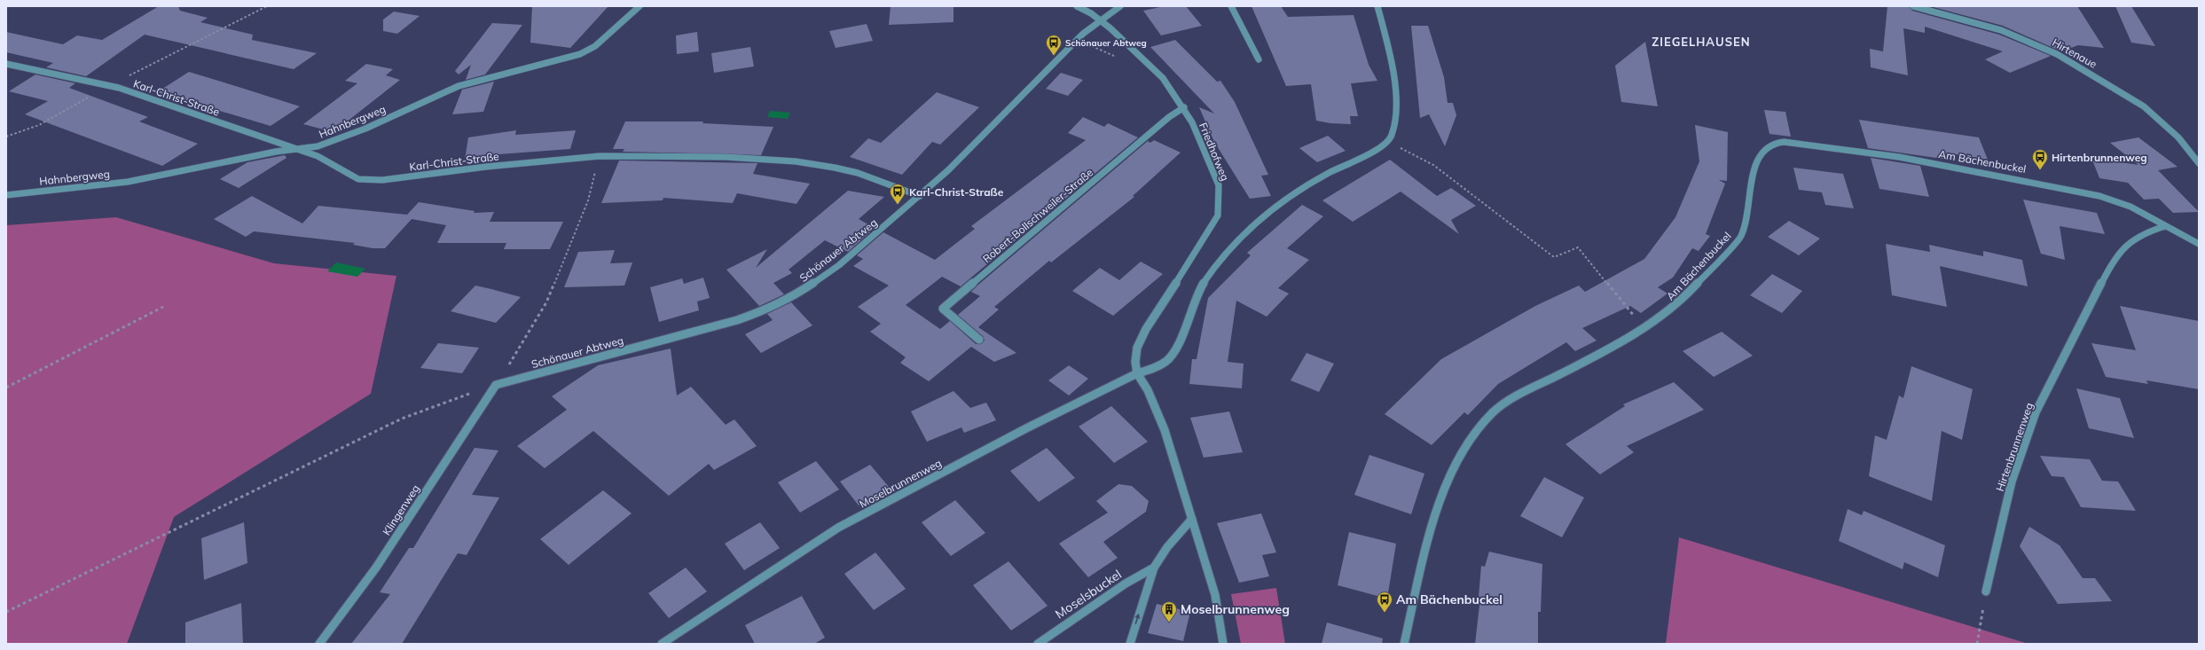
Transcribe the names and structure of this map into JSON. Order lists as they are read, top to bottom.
{
  "streets": {
    "street": [
      "Hirtenaue",
      "Karl-Christ-Straße",
      "Hahnbergweg",
      "Friedhofweg",
      "Am Bächenbuckel",
      "Robert-Bollschweiler-Straße",
      "Schönauer Abtweg",
      "Hirtenbrunnenweg",
      "Moselbrunnenweg",
      "Klingenweg",
      "Moselsbuckel"
    ]
  },
  "crossings": [
    ["Karl-Christ-Straße", "Hahnbergweg"],
    ["Karl-Christ-Straße", "Schönauer Abtweg"],
    ["Friedhofweg", "Robert-Bollschweiler-Straße"],
    ["Friedhofweg", "Schönauer Abtweg"],
    ["Friedhofweg", "Moselbrunnenweg"],
    ["Am Bächenbuckel", "Hirtenbrunnenweg"],
    ["Schönauer Abtweg", "Klingenweg"]
  ],
  "districts": ["ZIEGELHAUSEN"],
  "places": {
    "bus stop": [
      "Schönauer Abtweg",
      "Hirtenbrunnenweg",
      "Karl-Christ-Straße",
      "Am Bächenbuckel"
    ],
    "building": ["Moselbrunnenweg"]
  }
}
